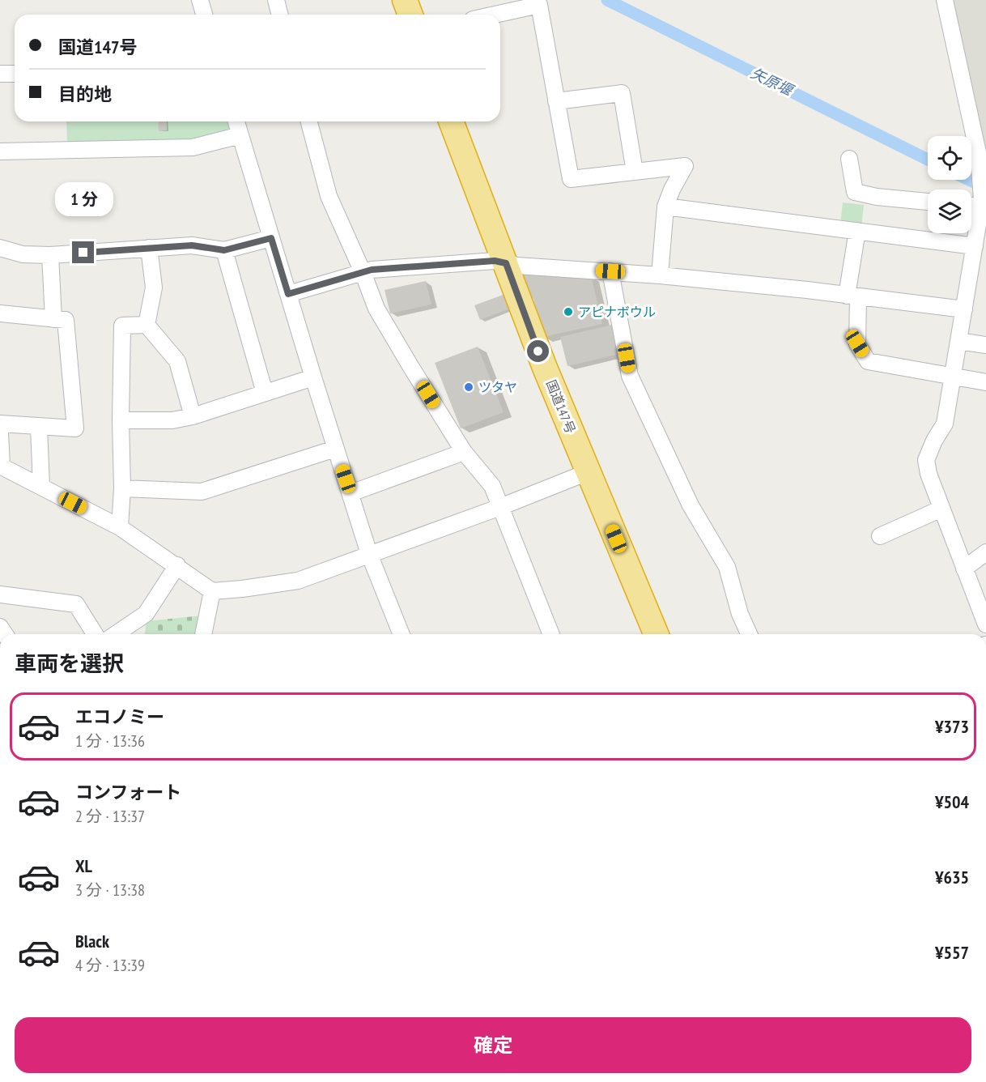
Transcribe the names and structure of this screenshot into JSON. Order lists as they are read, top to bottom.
{
  "streets": {
    "highway": ["国道147号"]
  },
  "water": ["矢原堰"],
  "places": ["アピナボウル", "ツタヤ"],
  "page": {
    "banner": ["国道147号", "目的地"],
    "bubble": "1 分",
    "heading": "車両を選択",
    "list": [
      {
        "name": "エコノミー",
        "note": "1 分 · 13:36",
        "value": "¥373"
      },
      {
        "name": "コンフォート",
        "note": "2 分 · 13:37",
        "value": "¥504"
      },
      {
        "name": "XL",
        "note": "3 分 · 13:38",
        "value": "¥635"
      },
      {
        "name": "Black",
        "note": "4 分 · 13:39",
        "value": "¥557"
      }
    ],
    "buttons": "確定"
  }
}
